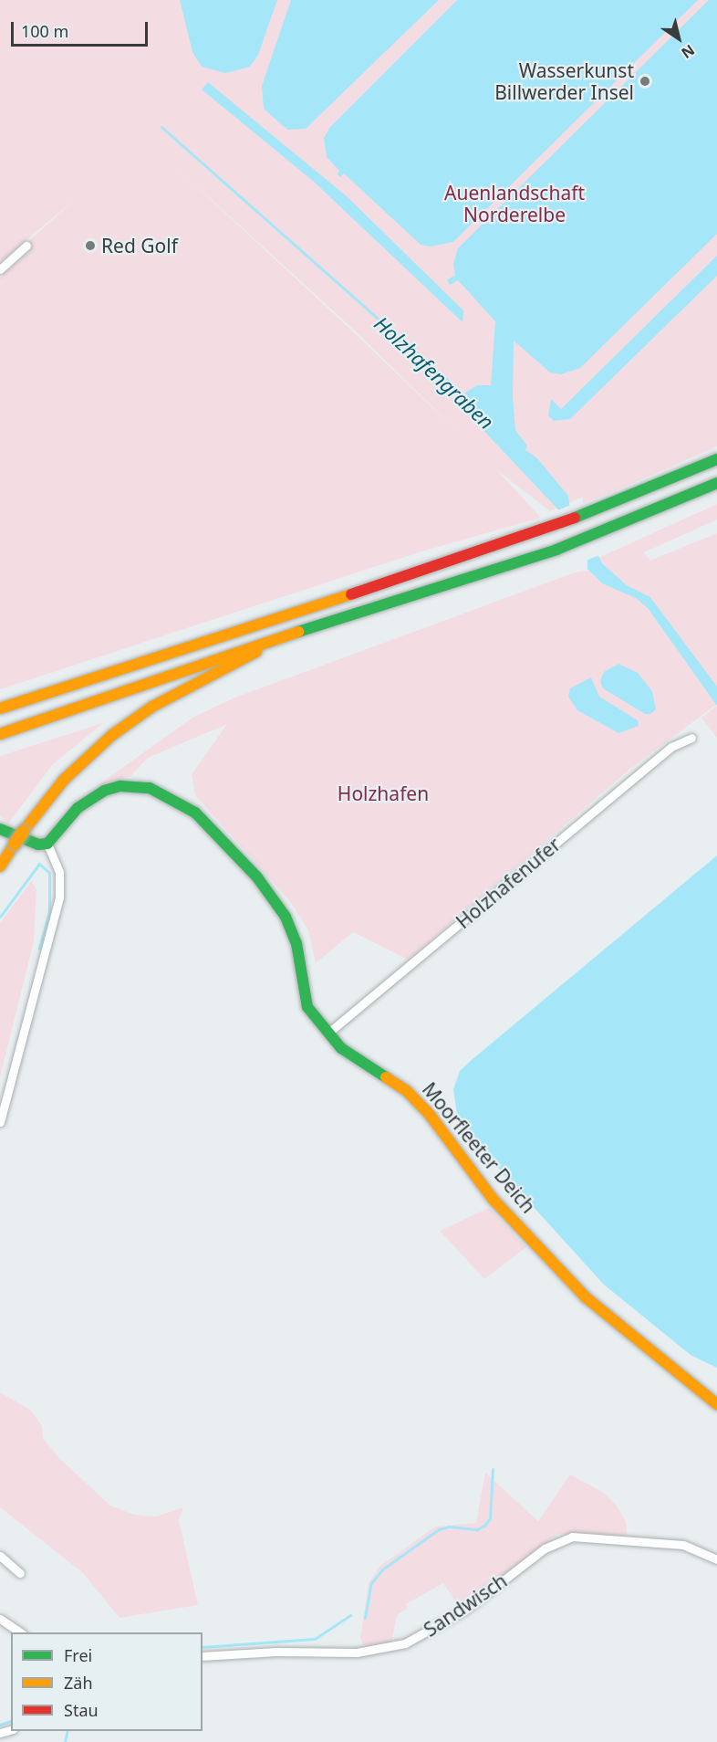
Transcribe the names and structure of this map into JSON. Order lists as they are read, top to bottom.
{
  "streets": {
    "main road": ["Moorfleeter Deich"],
    "street": ["Holzhafenufer", "Sandwisch"]
  },
  "crossings": [
    ["Holzhafenufer", "Moorfleeter Deich"]
  ],
  "water": ["Holzhafengraben"],
  "parks": ["Auenlandschaft Norderelbe", "Holzhafen"],
  "places": ["Wasserkunst Billwerder Insel", "Red Golf"],
  "legend": ["Frei", "Zäh", "Stau"],
  "scale_bar": "100 m",
  "north": "bottom right"
}
